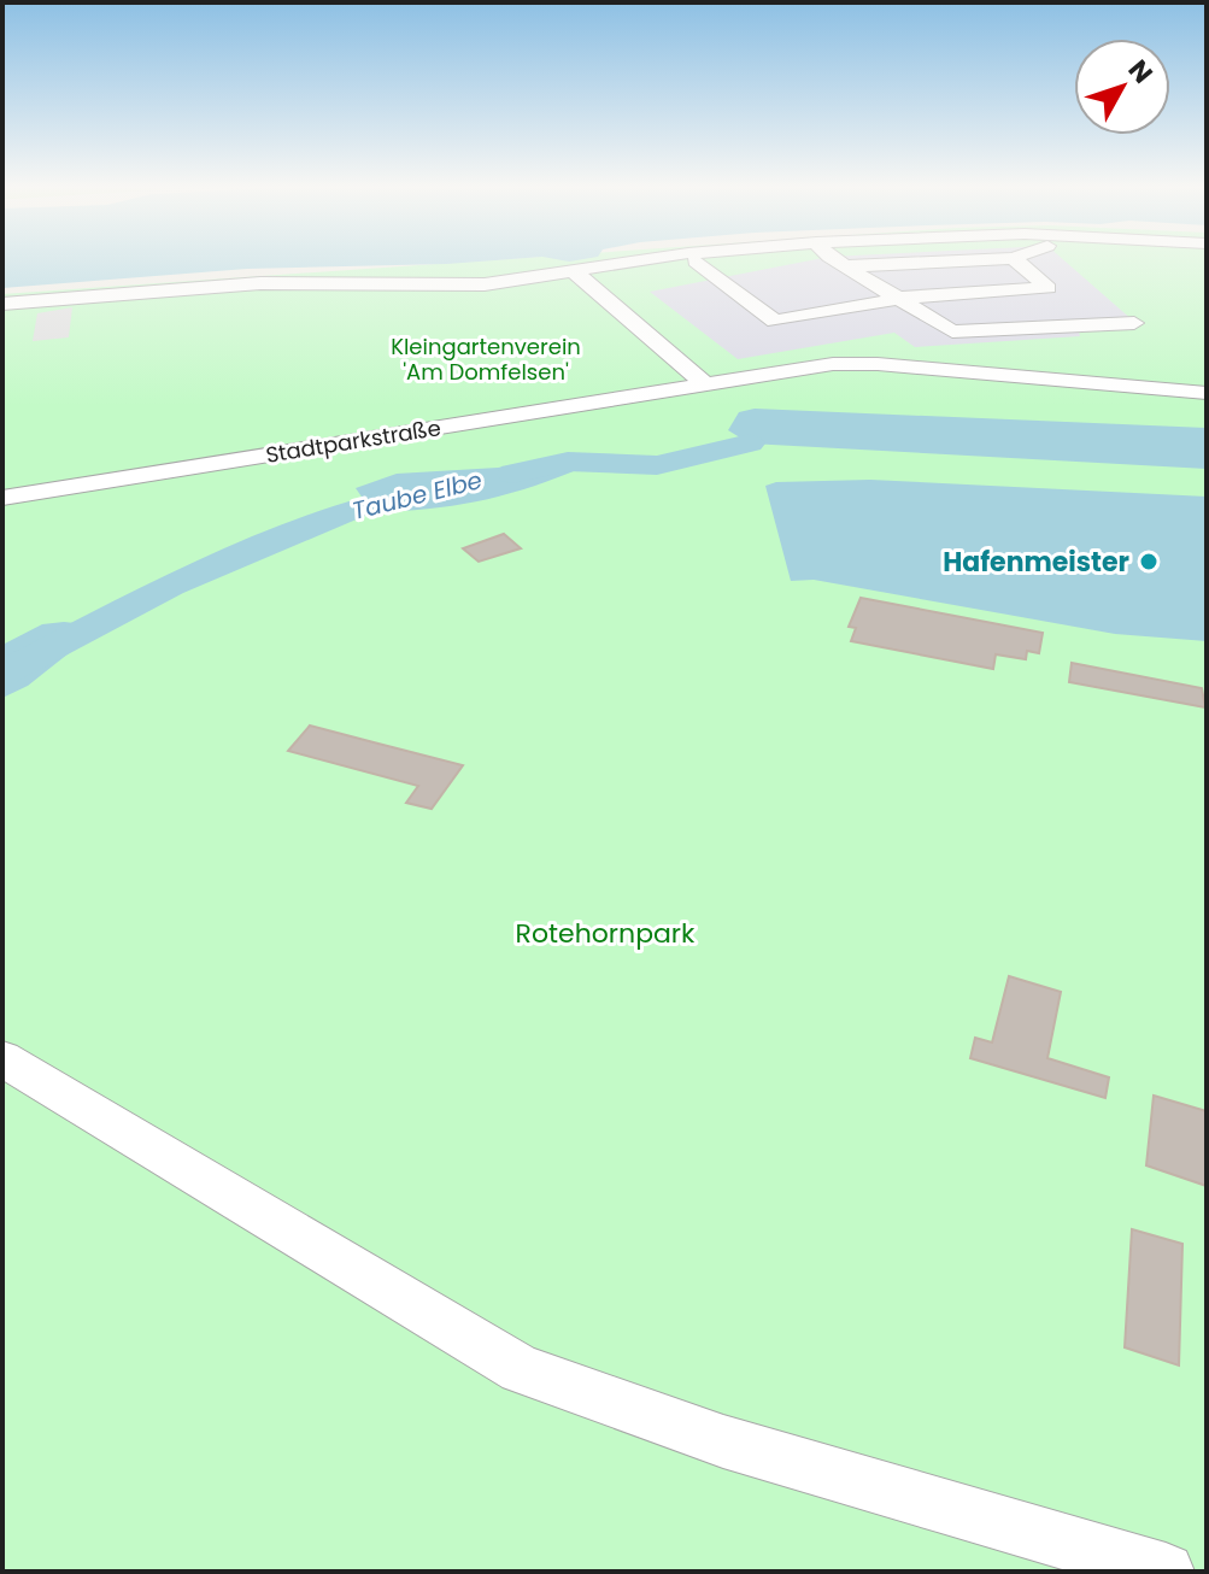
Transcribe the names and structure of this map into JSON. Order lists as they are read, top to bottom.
{
  "streets": {
    "street": ["Stadtparkstraße"]
  },
  "water": ["Taube Elbe"],
  "parks": ["Kleingartenverein 'Am Domfelsen'", "Rotehornpark"],
  "places": ["Hafenmeister"],
  "north": "top right"
}
